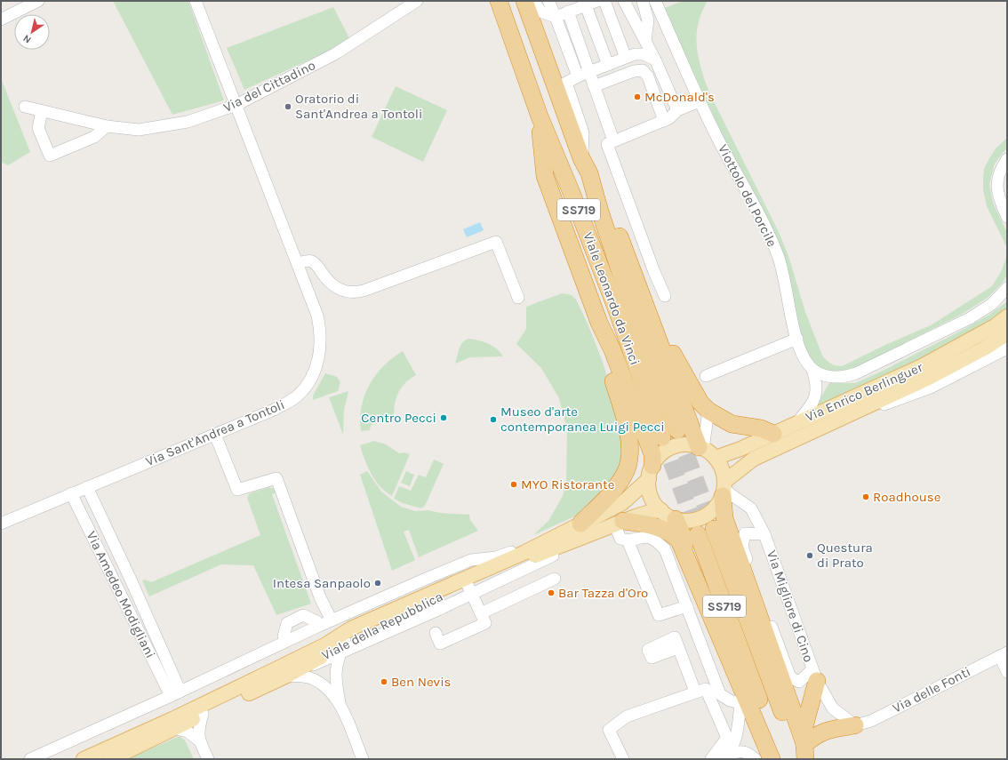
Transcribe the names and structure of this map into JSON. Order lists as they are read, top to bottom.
{
  "streets": {
    "highway": ["SS719", "Viale Leonardo da Vinci"],
    "main road": ["Via Enrico Berlinguer", "Viale della Repubblica"],
    "street": [
      "Via del Cittadino",
      "Viottolo del Porcile",
      "Via Sant'Andrea a Tontoli",
      "Via Amedeo Modigliani",
      "Via Migliore di Cino",
      "Via delle Fonti"
    ]
  },
  "crossings": [
    ["Via del Cittadino", "Via Sant'Andrea a Tontoli"],
    ["Via Enrico Berlinguer", "Via Migliore di Cino"],
    ["Via Enrico Berlinguer", "Viale della Repubblica"],
    ["Via Sant'Andrea a Tontoli", "Via Amedeo Modigliani"],
    ["Via Amedeo Modigliani", "Viale della Repubblica"],
    ["Via Migliore di Cino", "Viale della Repubblica"],
    ["Via Migliore di Cino", "Via delle Fonti"]
  ],
  "places": [
    "McDonald's",
    "Oratorio di Sant'Andrea a Tontoli",
    "Centro Pecci",
    "Museo d'arte contemporanea Luigi Pecci",
    "MYO Ristorante",
    "Roadhouse",
    "Questura di Prato",
    "Intesa Sanpaolo",
    "Bar Tazza d'Oro",
    "Ben Nevis"
  ],
  "north": "bottom left"
}
